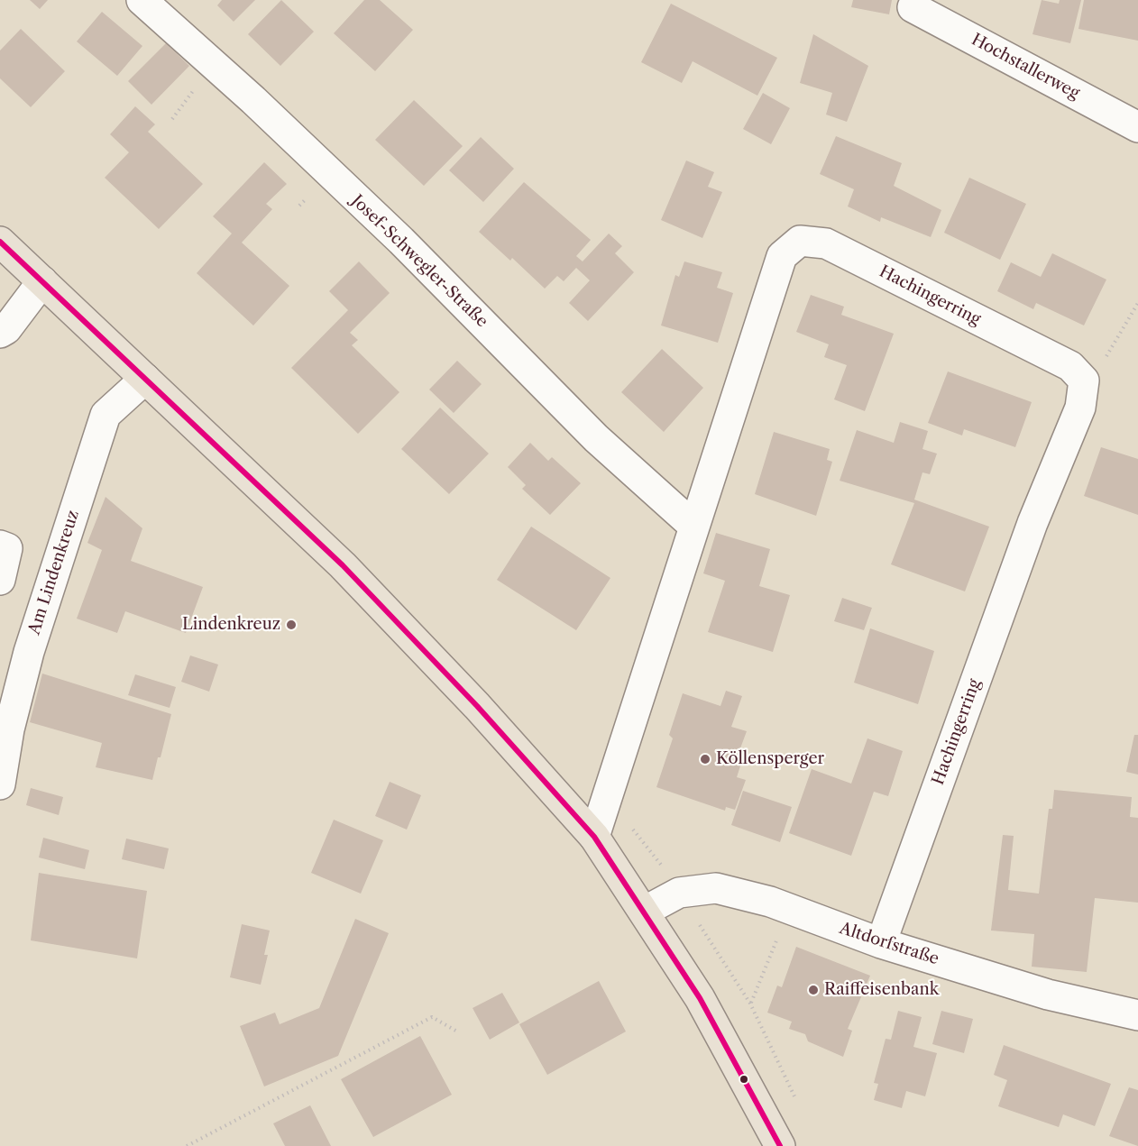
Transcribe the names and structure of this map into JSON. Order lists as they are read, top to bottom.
{
  "streets": {
    "street": [
      "Hochstallerweg",
      "Josef-Schwegler-Straße",
      "Hachingerring",
      "Am Lindenkreuz",
      "Altdorfstraße"
    ]
  },
  "crossings": [
    ["Josef-Schwegler-Straße", "Hachingerring"],
    ["Hachingerring", "Altdorfstraße"]
  ],
  "places": ["Lindenkreuz", "Köllensperger", "Raiffeisenbank"]
}
